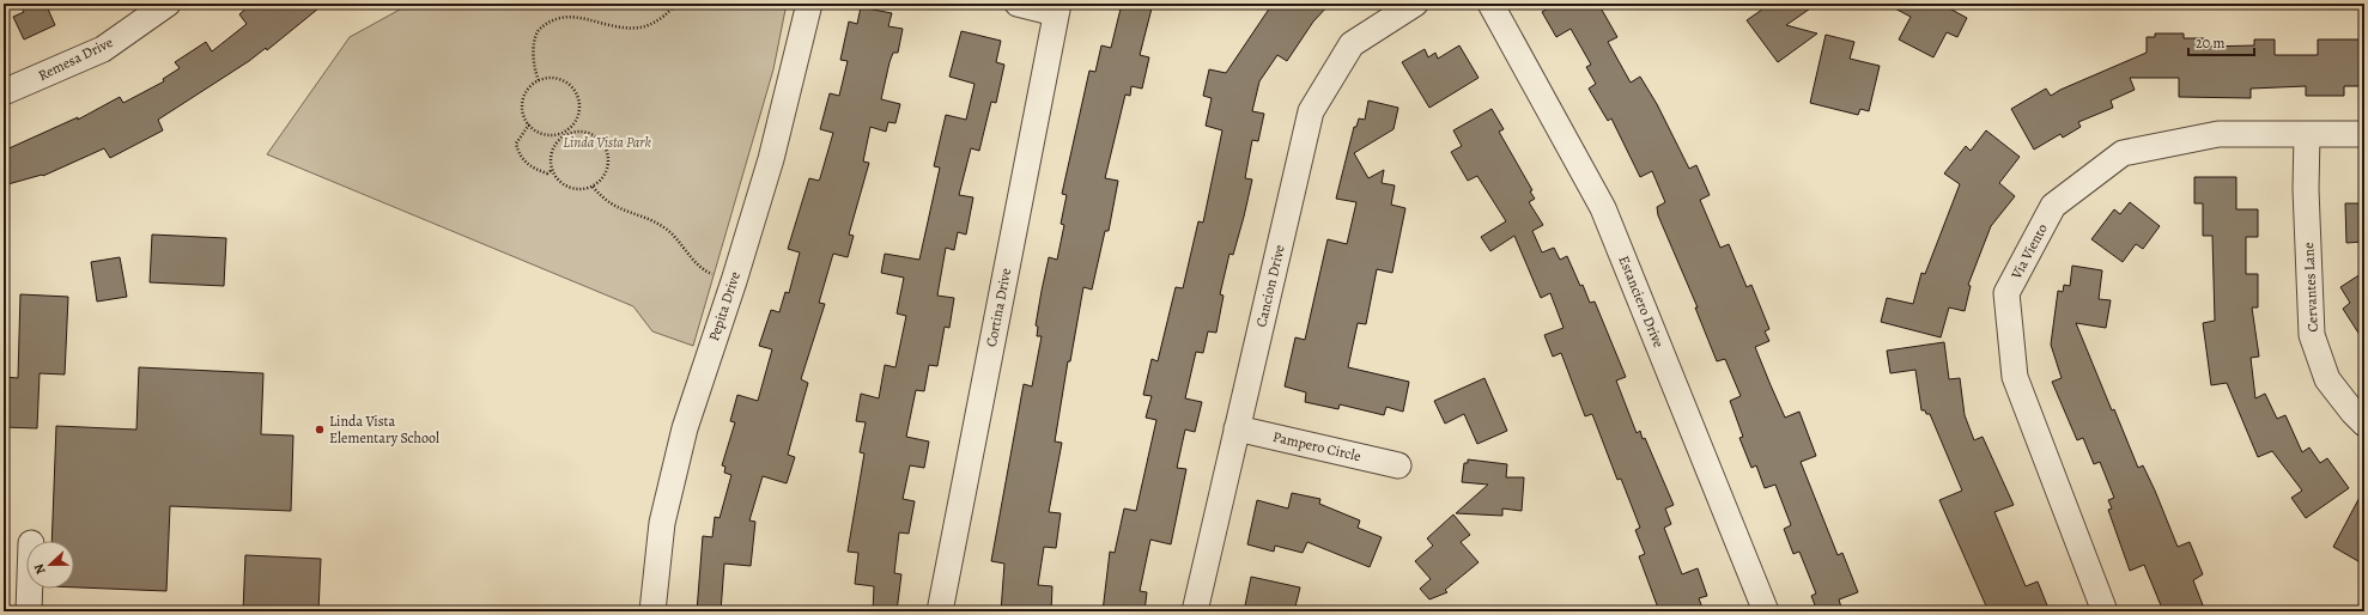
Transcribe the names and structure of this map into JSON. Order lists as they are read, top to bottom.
{
  "streets": {
    "street": [
      "Remesa Drive",
      "Via Viento",
      "Cancion Drive",
      "Cervantes Lane",
      "Estanciero Drive",
      "Pepita Drive",
      "Cortina Drive",
      "Pampero Circle"
    ]
  },
  "crossings": [
    ["Via Viento", "Cervantes Lane"],
    ["Cancion Drive", "Pampero Circle"]
  ],
  "parks": ["Linda Vista Park"],
  "places": ["Linda Vista Elementary School"],
  "scale_bar": "20 m",
  "north": "left"
}
